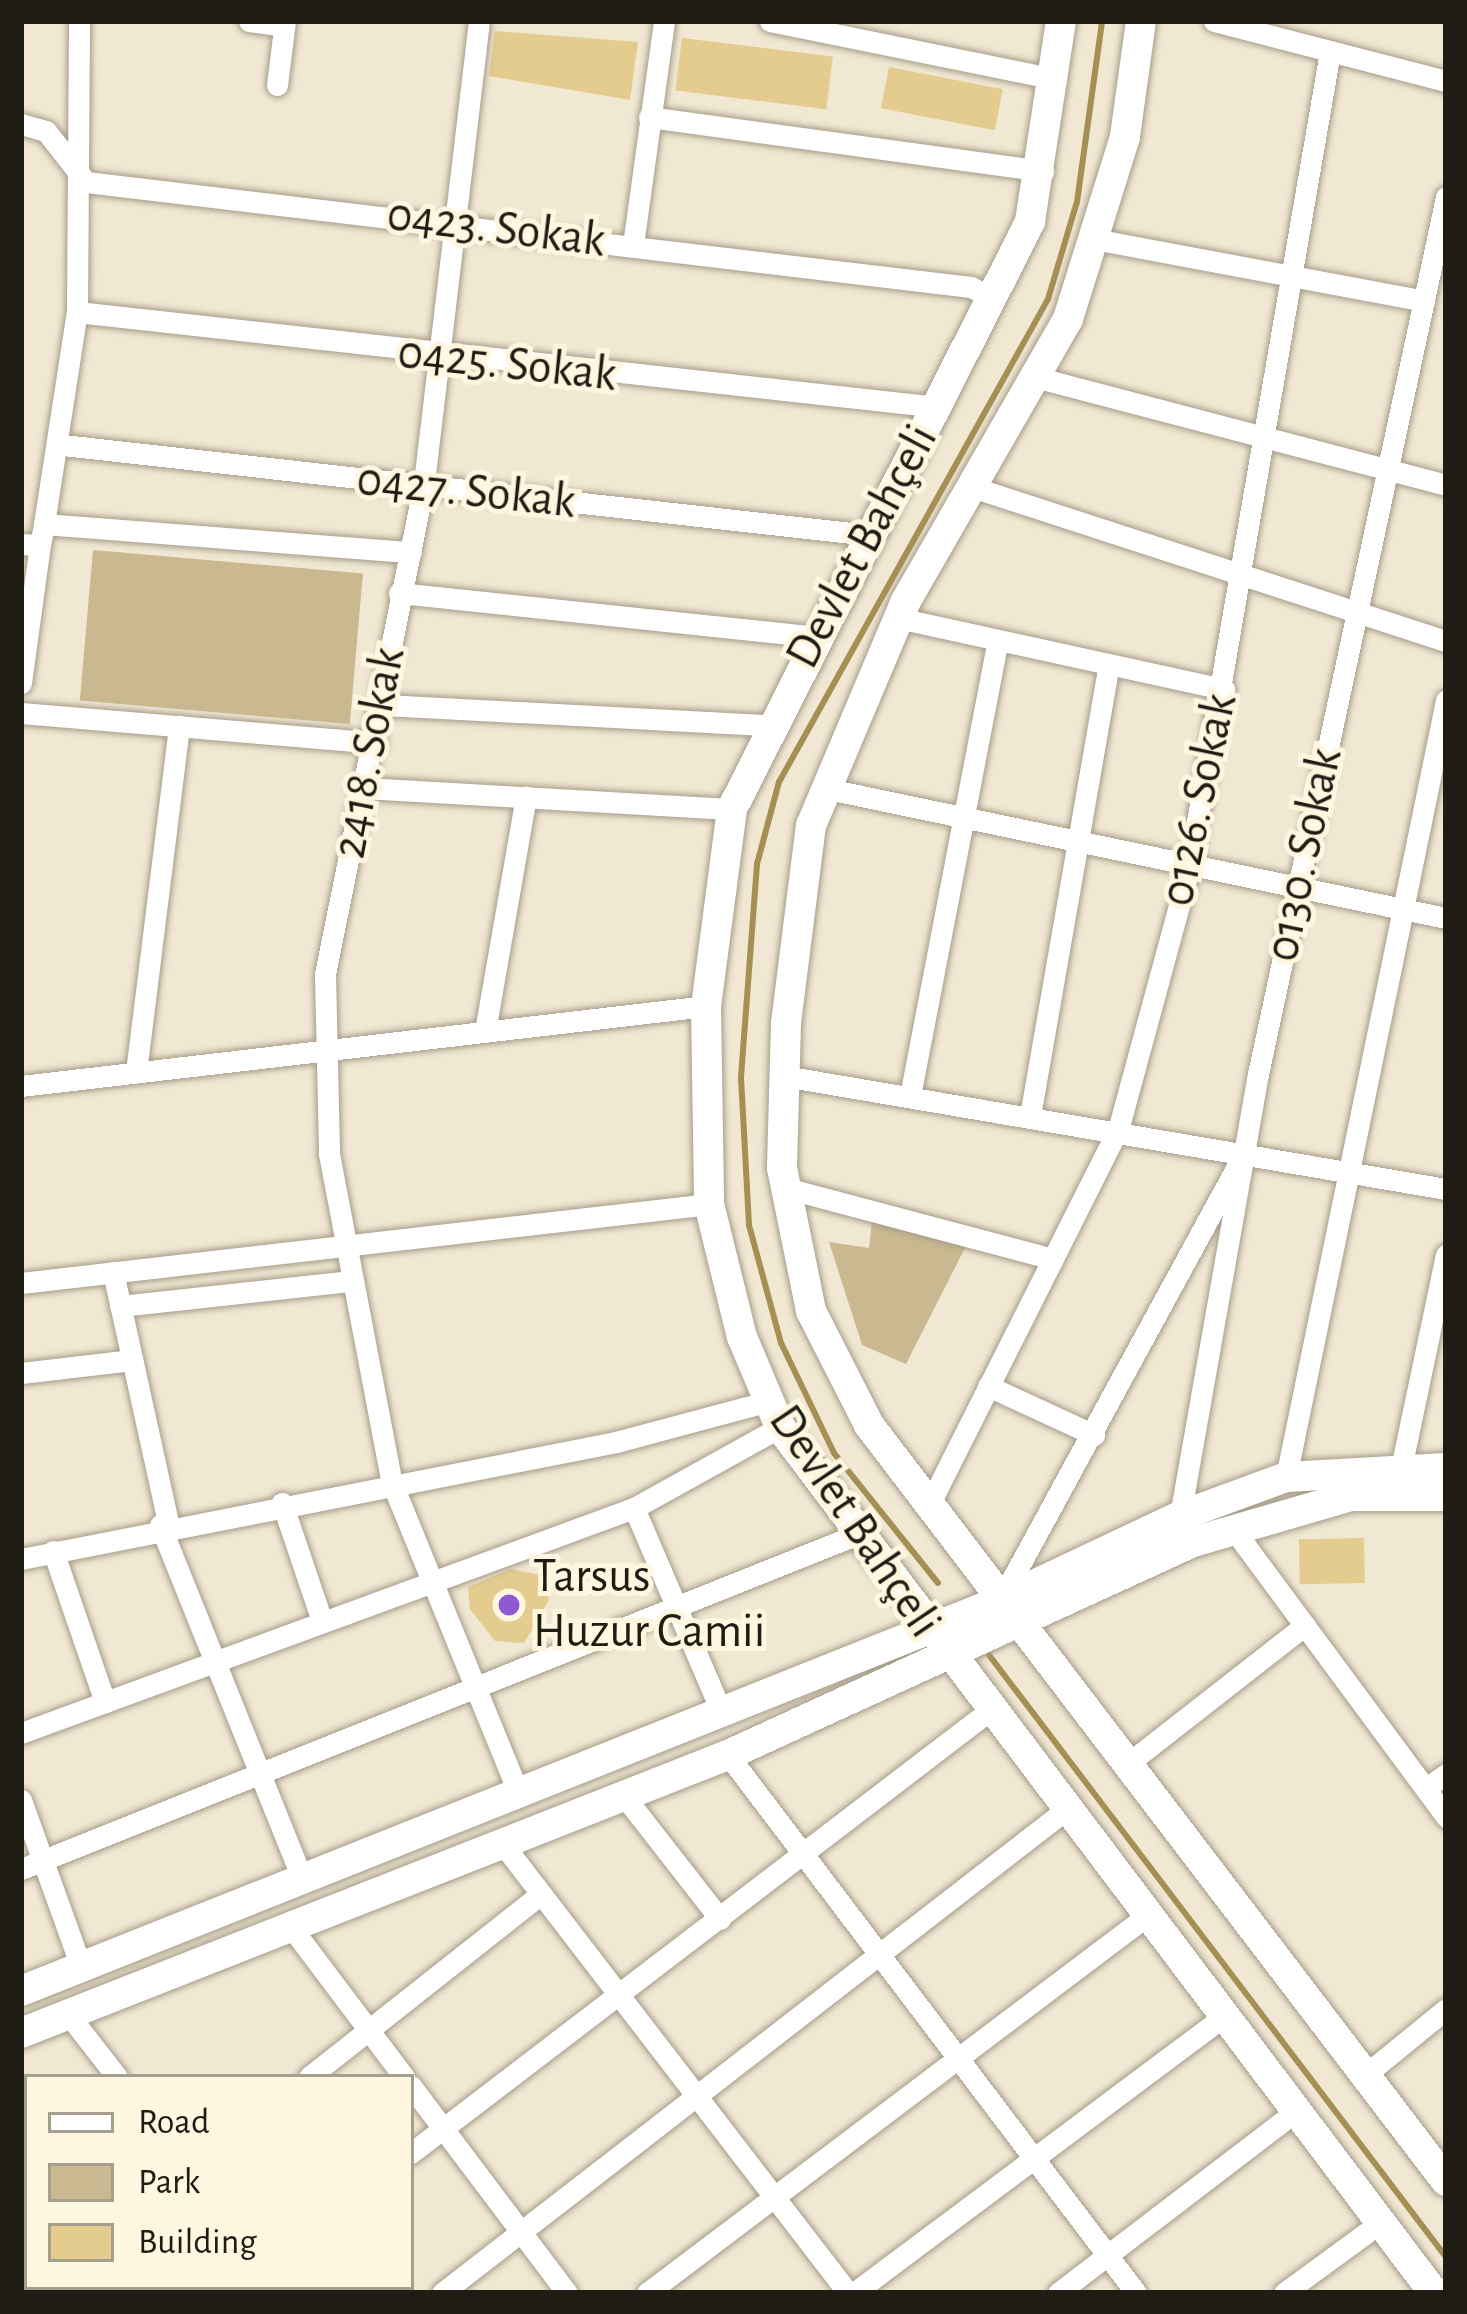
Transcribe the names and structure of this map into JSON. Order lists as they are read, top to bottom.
{
  "streets": {
    "street": [
      "0423. Sokak",
      "0425. Sokak",
      "0427. Sokak",
      "Devlet Bahçeli",
      "2418. Sokak",
      "0126. Sokak",
      "0130. Sokak"
    ]
  },
  "crossings": [
    ["0423. Sokak", "Devlet Bahçeli"],
    ["0423. Sokak", "2418. Sokak"],
    ["0425. Sokak", "Devlet Bahçeli"],
    ["0425. Sokak", "2418. Sokak"],
    ["0427. Sokak", "Devlet Bahçeli"],
    ["0427. Sokak", "2418. Sokak"],
    ["Devlet Bahçeli", "0126. Sokak"]
  ],
  "places": ["Tarsus Huzur Camii"],
  "legend": ["Road", "Park", "Building"]
}
